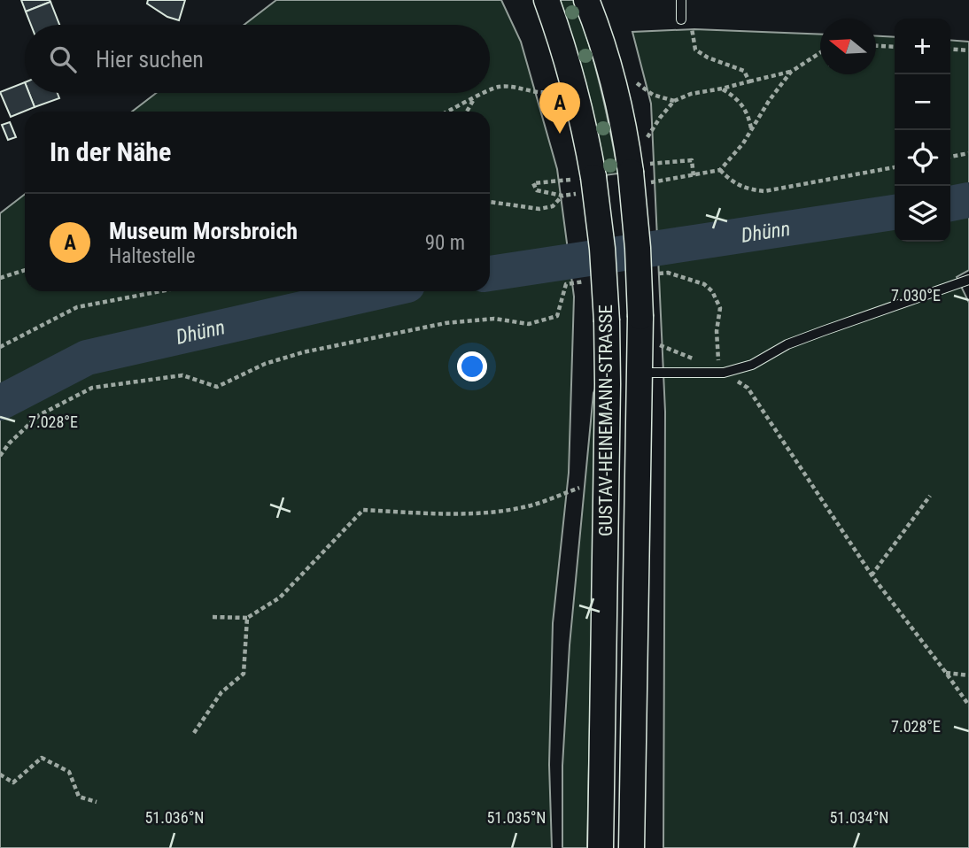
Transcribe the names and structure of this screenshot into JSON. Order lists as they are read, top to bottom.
{
  "streets": {
    "main road": ["GUSTAV-HEINEMANN-STRASSE"]
  },
  "water": ["Dhünn"],
  "north": "left",
  "page": {
    "map_buttons": ["+", "−"],
    "search": "Hier suchen",
    "pins": "A",
    "heading": "In der Nähe",
    "list": [
      {
        "mark": "A",
        "name": "Museum Morsbroich",
        "note": "Haltestelle",
        "value": "90 m"
      }
    ]
  },
  "coordinates": [
    "7.030°E",
    "7.028°E",
    "51.036°N",
    "51.035°N",
    "51.034°N"
  ]
}
